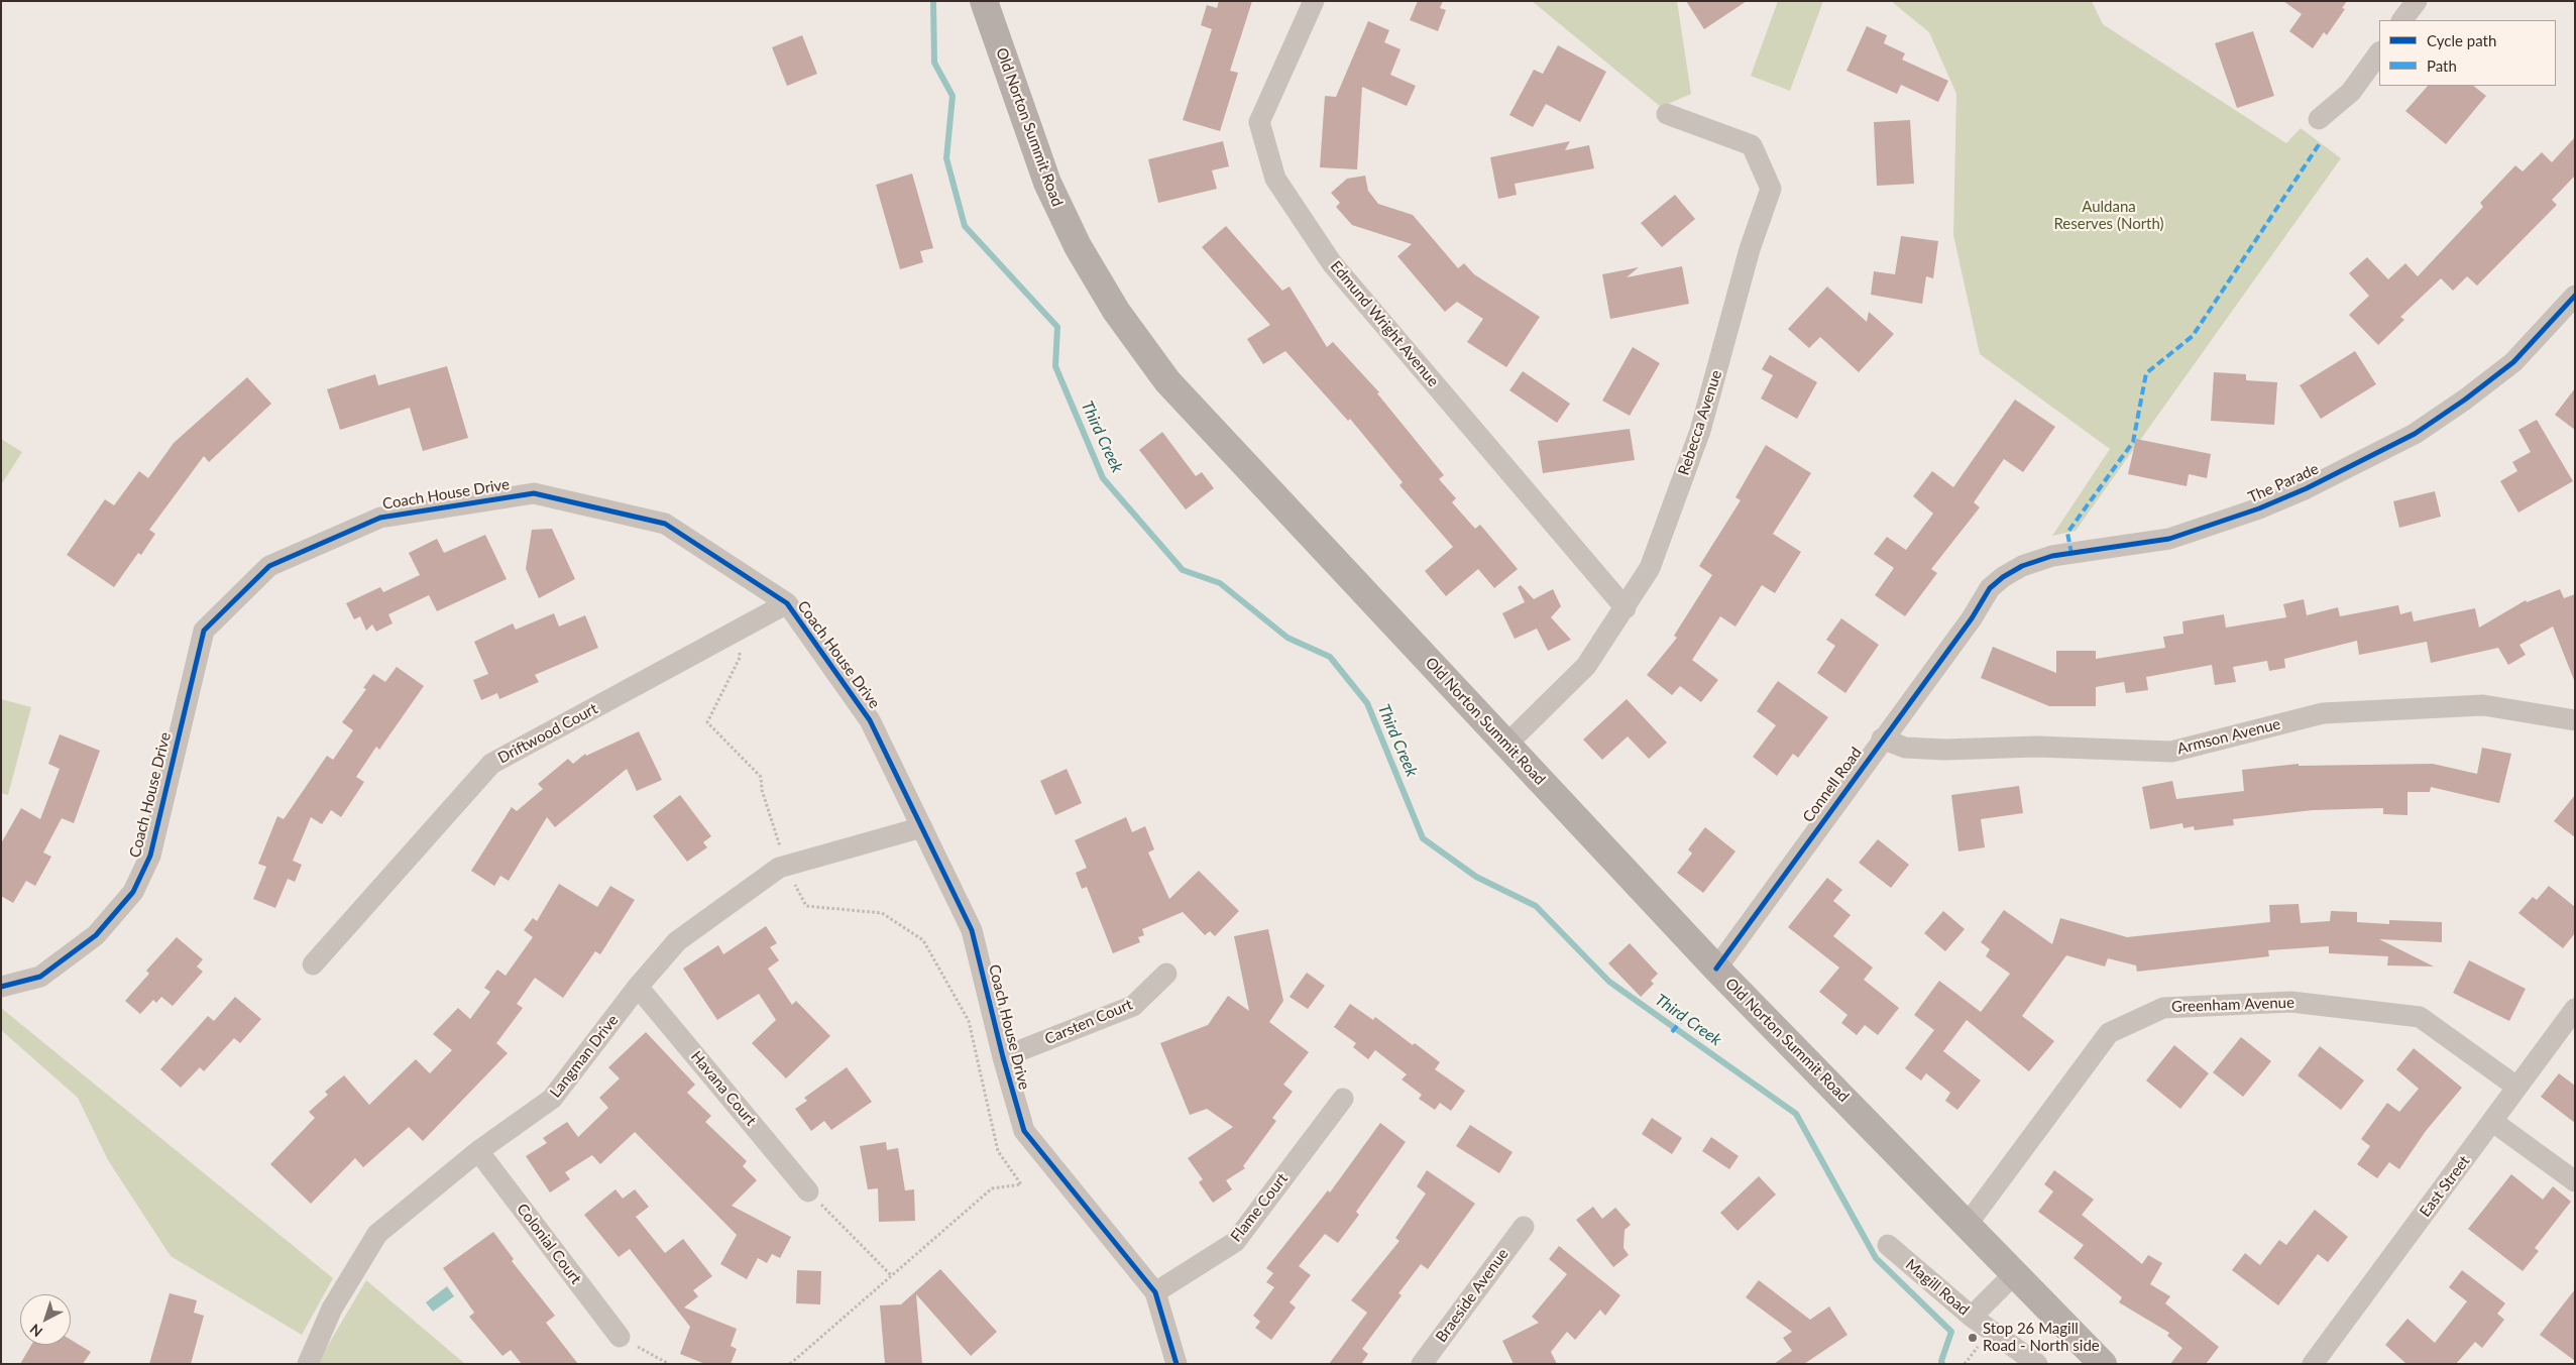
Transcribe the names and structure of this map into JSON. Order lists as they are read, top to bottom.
{
  "streets": {
    "main road": ["Old Norton Summit Road"],
    "street": [
      "Edmund Wright Avenue",
      "Rebecca Avenue",
      "The Parade",
      "Coach House Drive",
      "Driftwood Court",
      "Armson Avenue",
      "Connell Road",
      "Greenham Avenue",
      "Carsten Court",
      "Langman Drive",
      "Havana Court",
      "East Street",
      "Flame Court",
      "Colonial Court",
      "Magill Road",
      "Braeside Avenue"
    ]
  },
  "crossings": [
    ["Old Norton Summit Road", "Rebecca Avenue"],
    ["Old Norton Summit Road", "Connell Road"],
    ["Old Norton Summit Road", "Greenham Avenue"],
    ["Edmund Wright Avenue", "Rebecca Avenue"],
    ["The Parade", "Connell Road"],
    ["Coach House Drive", "Driftwood Court"],
    ["Coach House Drive", "Carsten Court"],
    ["Coach House Drive", "Langman Drive"],
    ["Coach House Drive", "Flame Court"],
    ["Armson Avenue", "Connell Road"],
    ["Greenham Avenue", "East Street"],
    ["Langman Drive", "Havana Court"],
    ["Langman Drive", "Colonial Court"]
  ],
  "water": ["Third Creek"],
  "parks": ["Auldana Reserves (North)"],
  "places": ["Stop 26 Magill Road - North side"],
  "legend": ["Cycle path", "Path"],
  "north": "bottom left"
}
